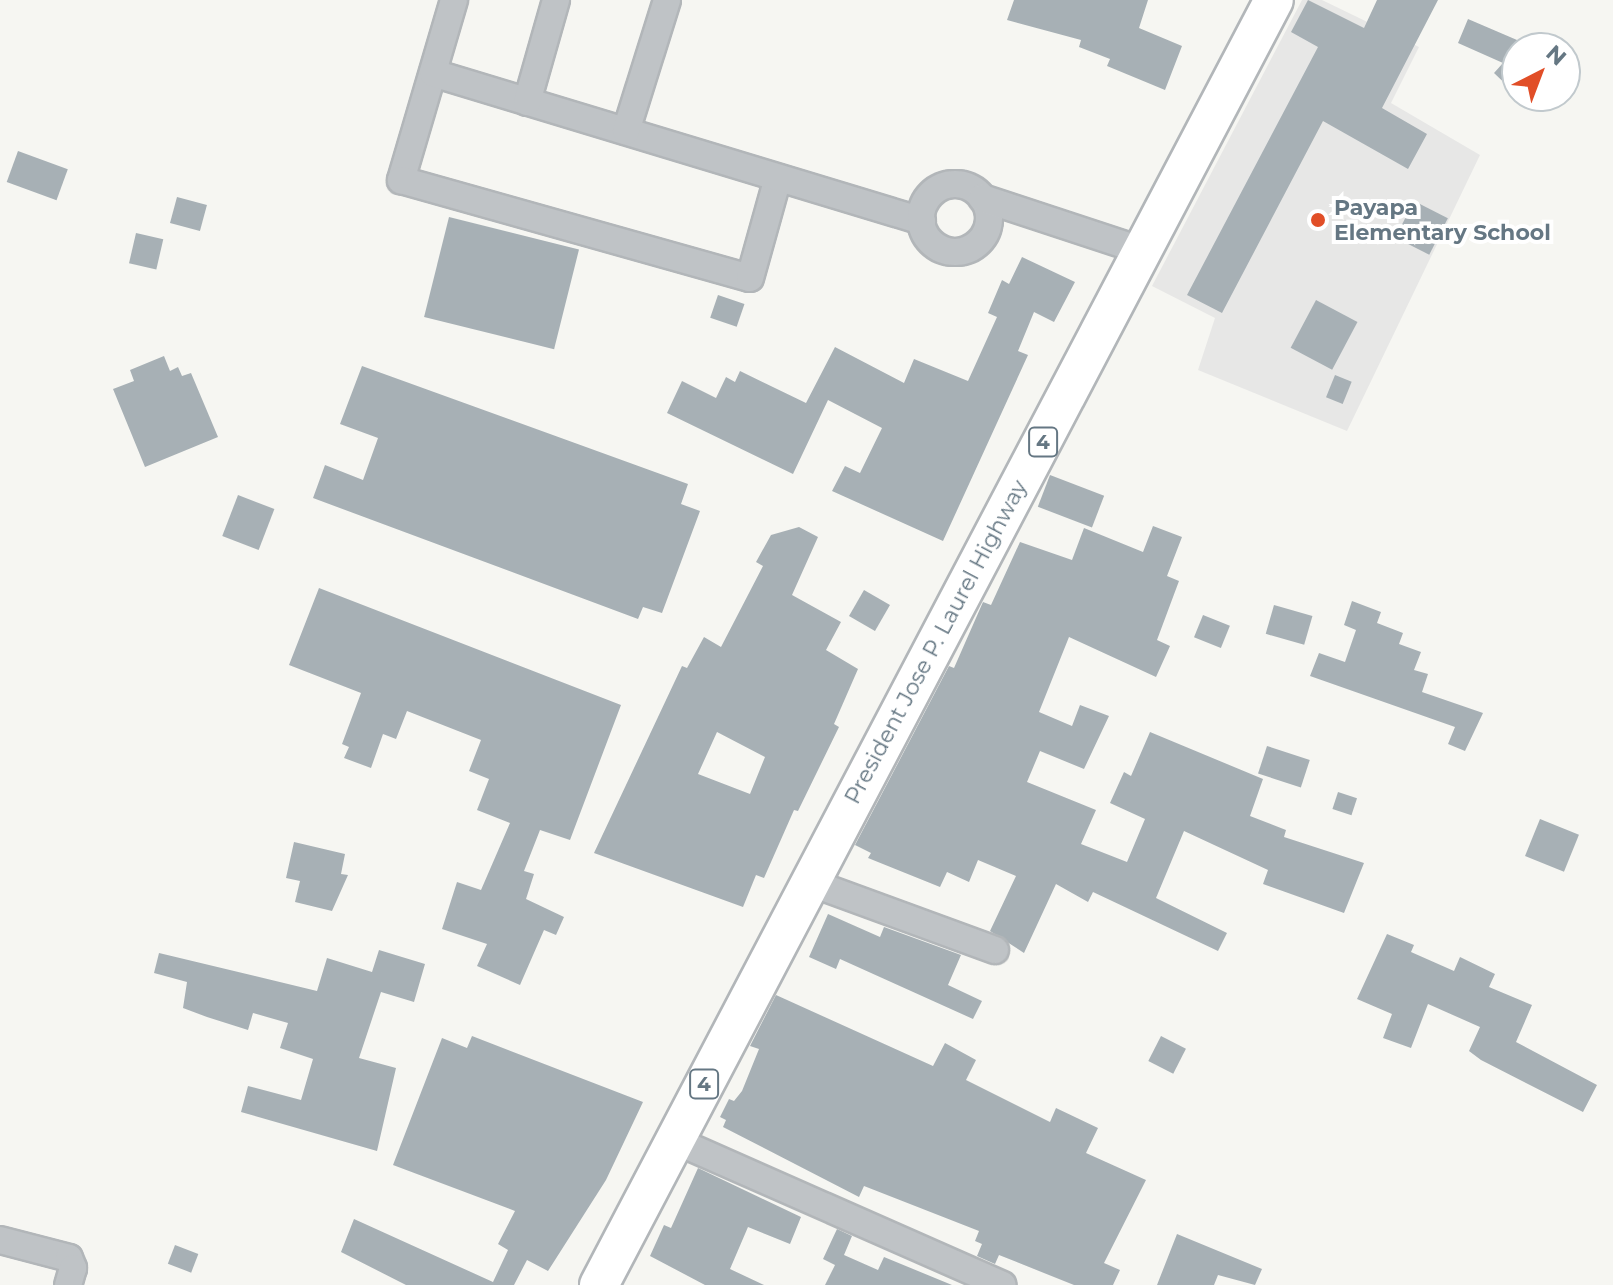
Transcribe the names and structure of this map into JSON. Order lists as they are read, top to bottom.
{
  "streets": {
    "highway": ["4", "President Jose P. Laurel Highway"]
  },
  "places": ["Payapa Elementary School"],
  "north": "top right"
}
